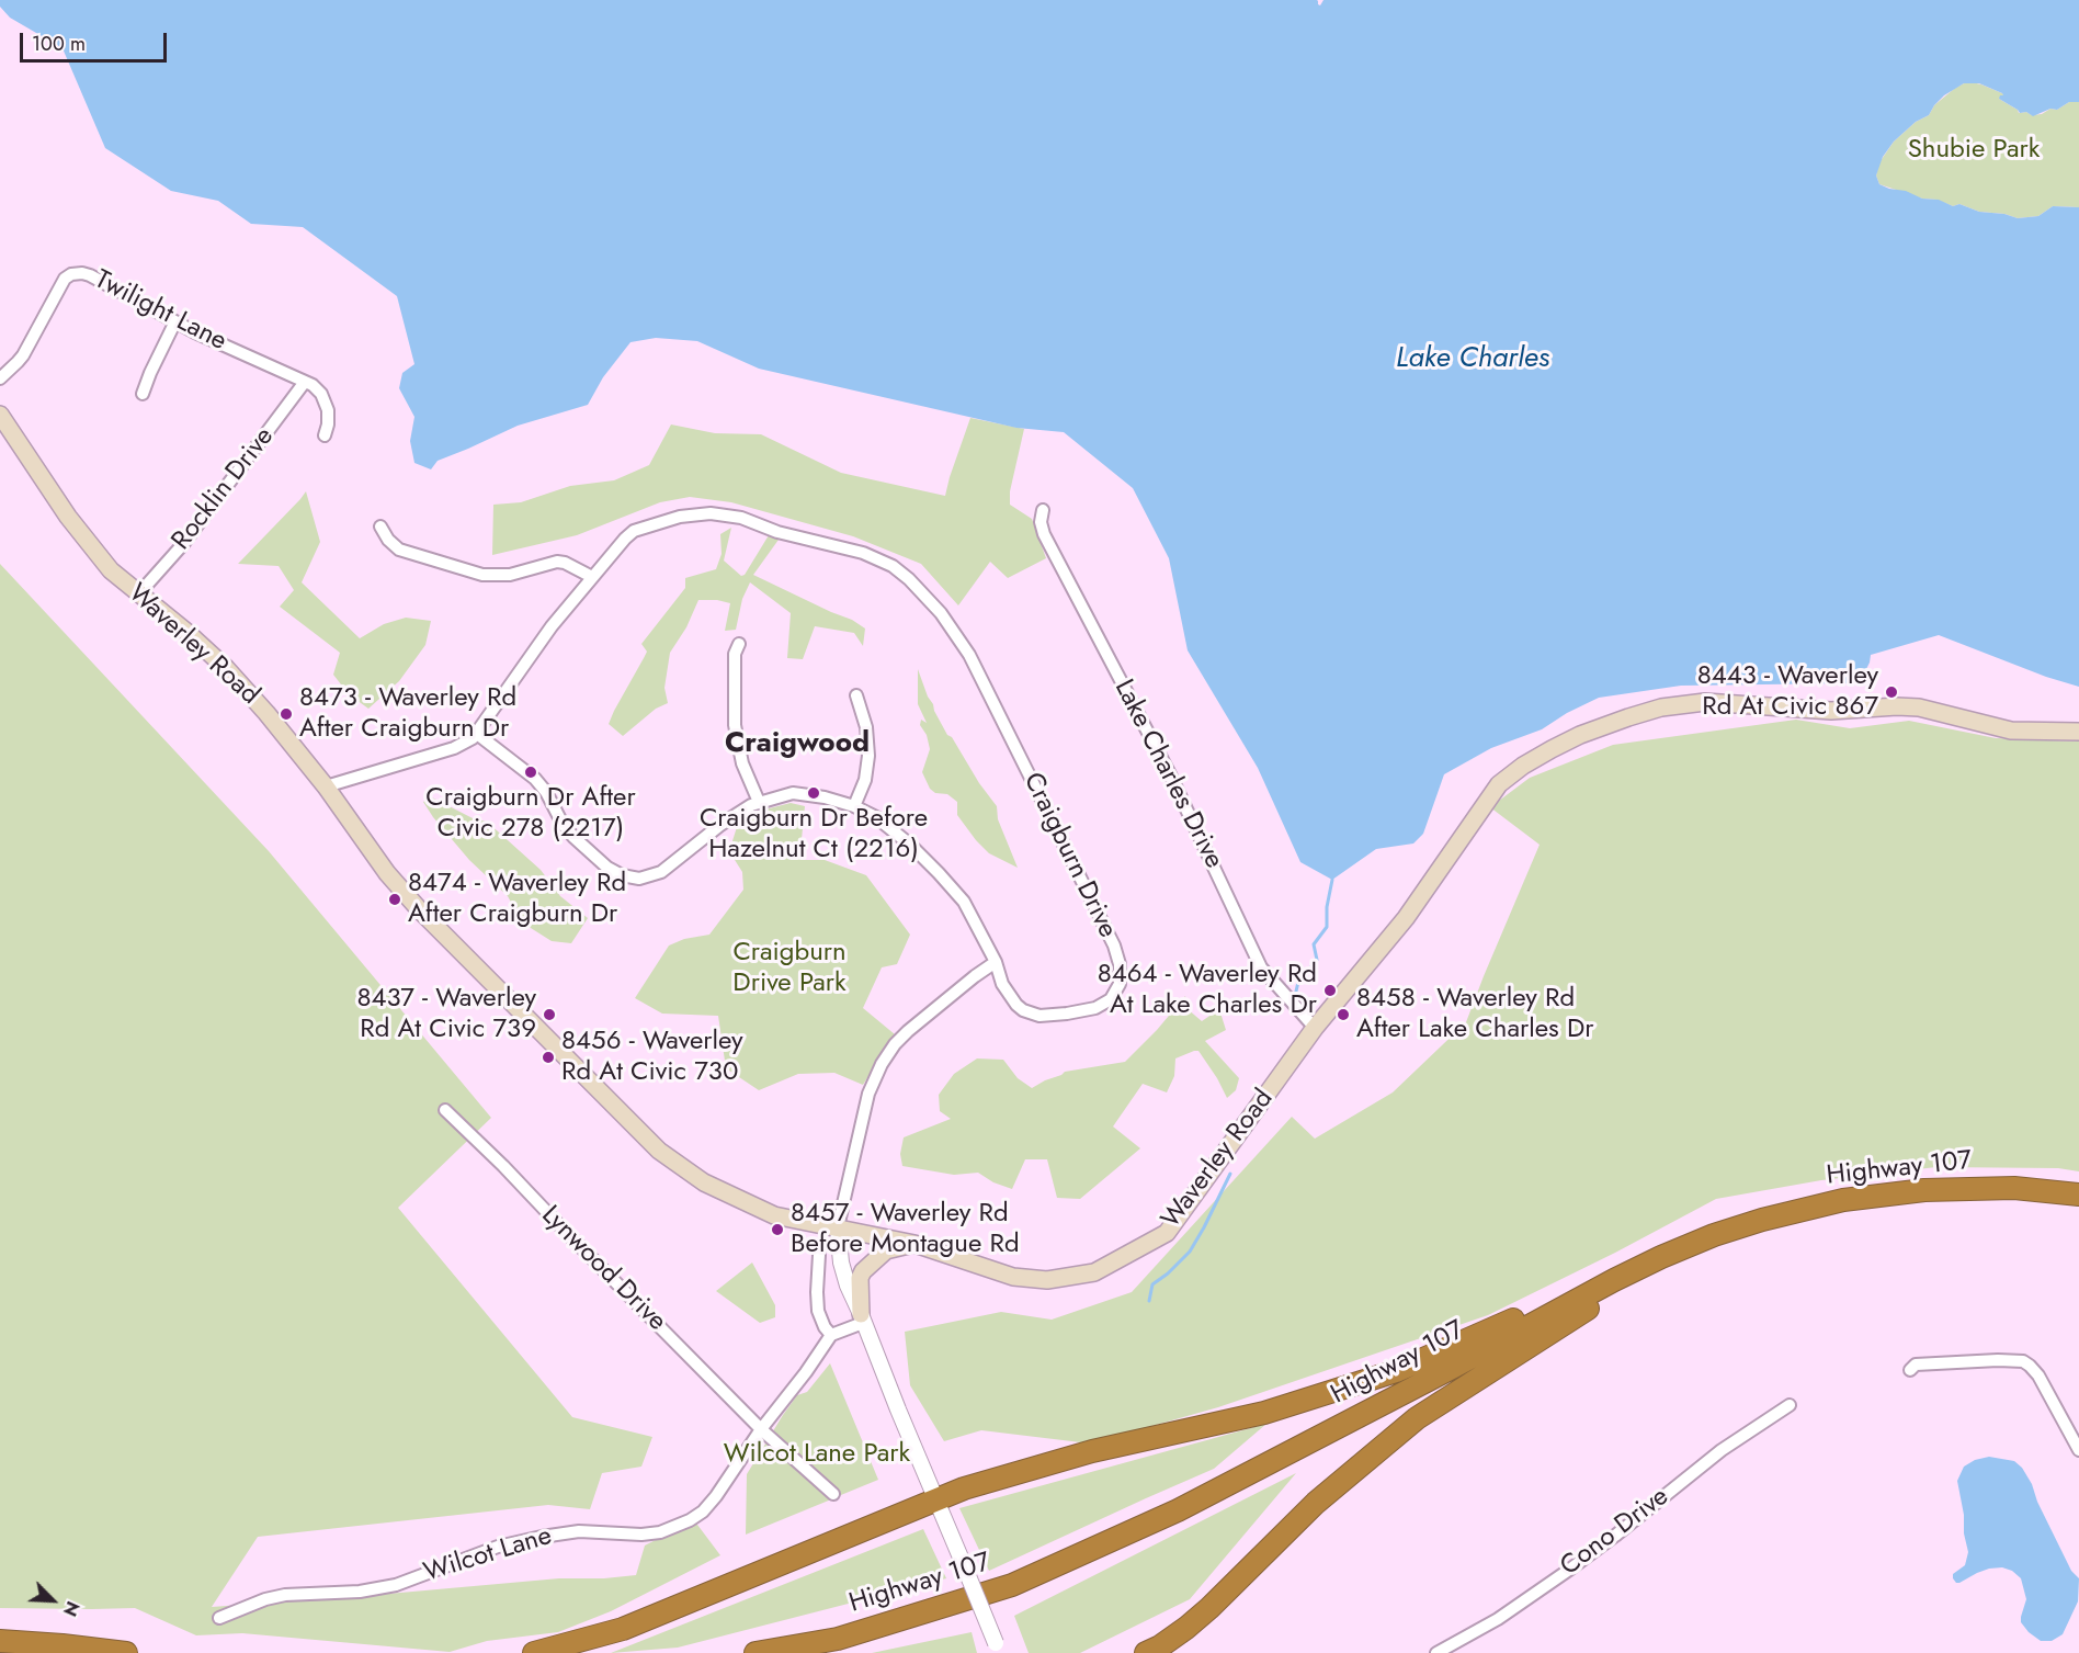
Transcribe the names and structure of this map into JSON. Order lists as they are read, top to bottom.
{
  "streets": {
    "highway": ["Highway 107"],
    "main road": ["Waverley Road"],
    "street": [
      "Twilight Lane",
      "Rocklin Drive",
      "Lake Charles Drive",
      "Craigburn Drive",
      "Lynwood Drive",
      "Cono Drive",
      "Wilcot Lane"
    ]
  },
  "crossings": [
    ["Twilight Lane", "Rocklin Drive"],
    ["Rocklin Drive", "Waverley Road"],
    ["Waverley Road", "Lake Charles Drive"],
    ["Waverley Road", "Craigburn Drive"],
    ["Lynwood Drive", "Wilcot Lane"]
  ],
  "districts": ["Craigwood"],
  "water": ["Lake Charles"],
  "parks": ["Shubie Park", "Craigburn Drive Park", "Wilcot Lane Park"],
  "places": [
    "8443 - Waverley Rd At Civic 867",
    "8473 - Waverley Rd After Craigburn Dr",
    "Craigburn Dr After Civic 278 (2217)",
    "Craigburn Dr Before Hazelnut Ct (2216)",
    "8474 - Waverley Rd After Craigburn Dr",
    "8464 - Waverley Rd At Lake Charles Dr",
    "8437 - Waverley Rd At Civic 739",
    "8458 - Waverley Rd After Lake Charles Dr",
    "8456 - Waverley Rd At Civic 730",
    "8457 - Waverley Rd Before Montague Rd"
  ],
  "scale_bar": "100 m",
  "north": "bottom right"
}
